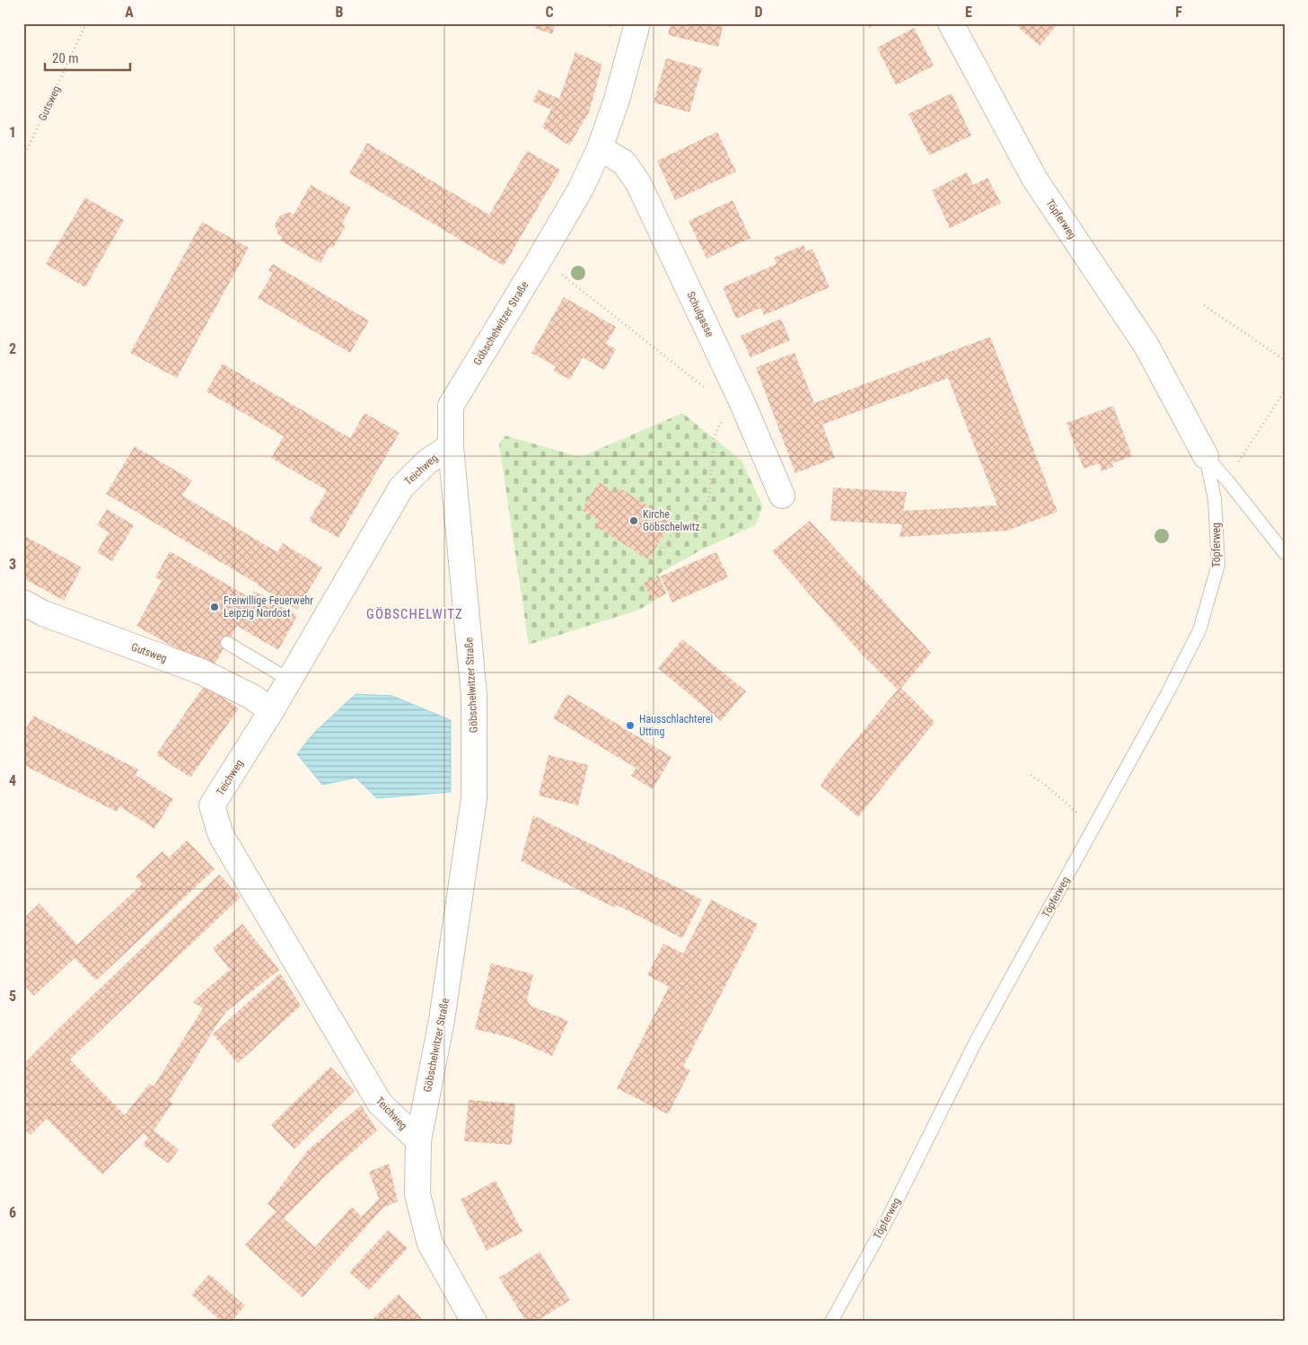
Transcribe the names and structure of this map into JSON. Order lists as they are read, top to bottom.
{
  "streets": {
    "street": [
      "Gutsweg",
      "Töpferweg",
      "Schulgasse",
      "Göbschelwitzer Straße",
      "Teichweg"
    ]
  },
  "crossings": [
    ["Gutsweg", "Teichweg"],
    ["Schulgasse", "Göbschelwitzer Straße"],
    ["Göbschelwitzer Straße", "Teichweg"]
  ],
  "districts": ["GÖBSCHELWITZ"],
  "places": ["Kirche Göbschelwitz", "Freiwillige Feuerwehr Leipzig Nordost", "Hausschlachterei Utting"],
  "scale_bar": "20 m",
  "grid": {
    "columns": [
      "A",
      "B",
      "C",
      "D",
      "E",
      "F"
    ],
    "rows": [
      "1",
      "2",
      "3",
      "4",
      "5",
      "6"
    ]
  }
}
